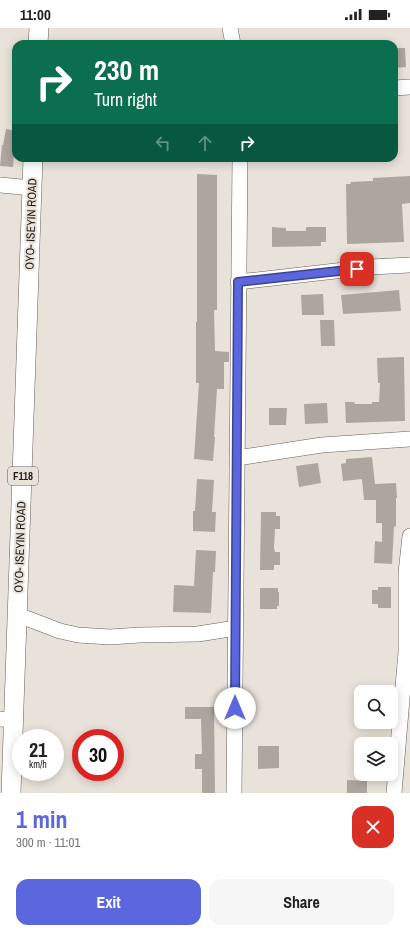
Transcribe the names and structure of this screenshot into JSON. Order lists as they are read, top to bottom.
{
  "streets": {
    "main road": ["OYO- ISEYIN ROAD", "F118"]
  },
  "page": {
    "status": "11:00",
    "turn": ["230 m", "Turn right"],
    "speed": "21 km/h",
    "limit": "30",
    "heading": ["1 min", "300 m · 11:01"],
    "buttons": ["Exit", "Share"]
  }
}
